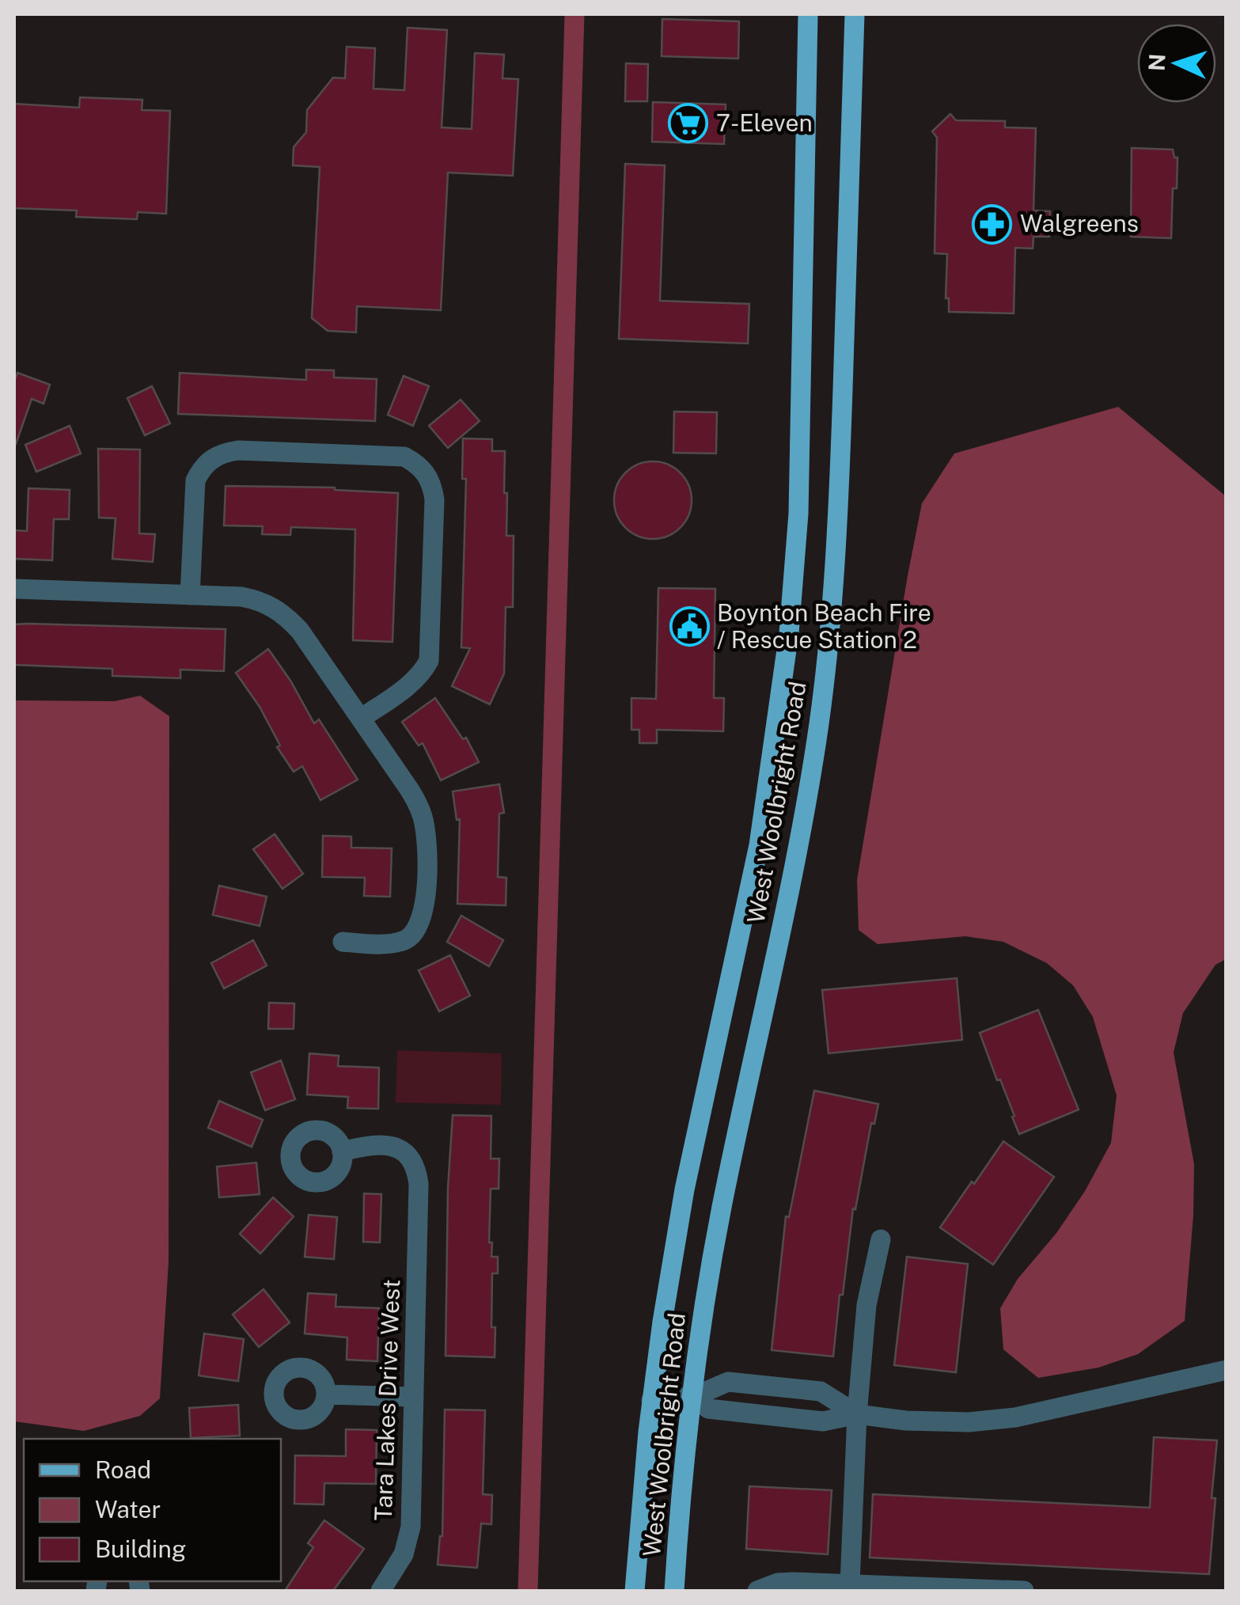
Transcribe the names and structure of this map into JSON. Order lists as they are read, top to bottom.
{
  "streets": {
    "main road": ["West Woolbright Road"],
    "street": ["Tara Lakes Drive West"]
  },
  "places": {
    "supermarket": ["7-Eleven"],
    "pharmacy": ["Walgreens"],
    "public building": ["Boynton Beach Fire / Rescue Station 2"]
  },
  "legend": ["Road", "Water", "Building"],
  "north": "left"
}
